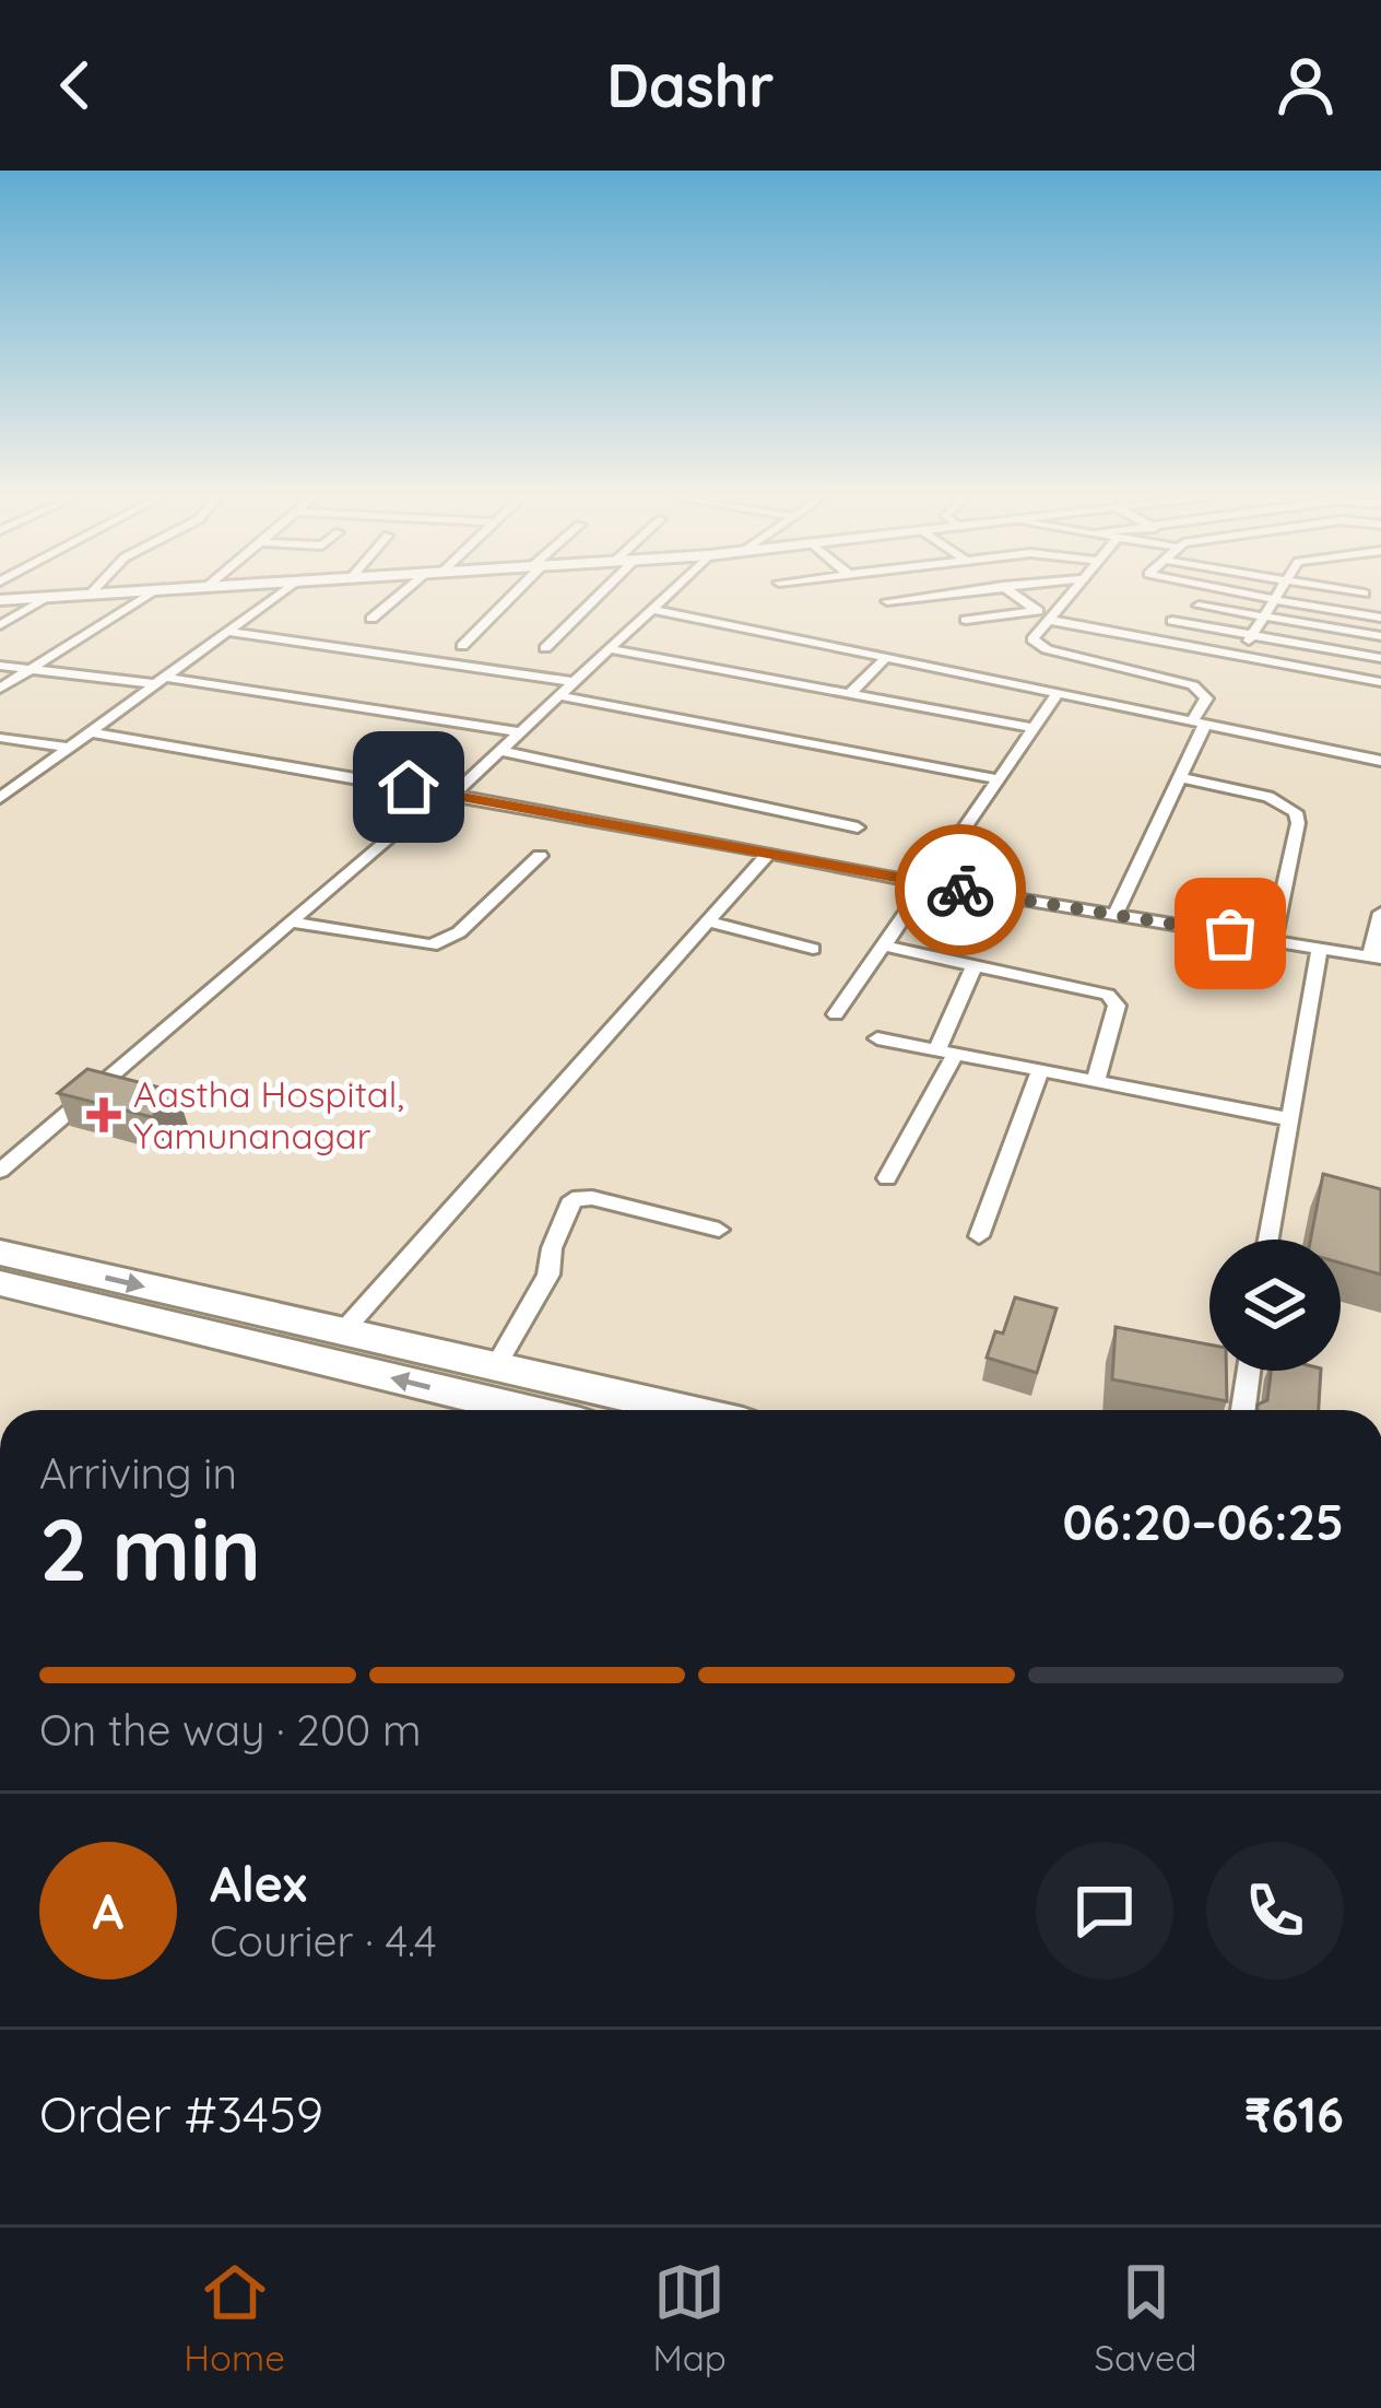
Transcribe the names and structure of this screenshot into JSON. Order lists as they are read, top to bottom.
{
  "places": {
    "health": ["Aastha Hospital, Yamunanagar"]
  },
  "page": {
    "header": "Dashr",
    "heading": ["2 min", "Arriving in", "06:20–06:25"],
    "panel": [
      "Alex",
      "Courier · 4.4",
      "Order #3459",
      "₹616"
    ],
    "bar": "On the way · 200 m",
    "round": "A",
    "tabs": ["Home", "Map", "Saved"]
  }
}
